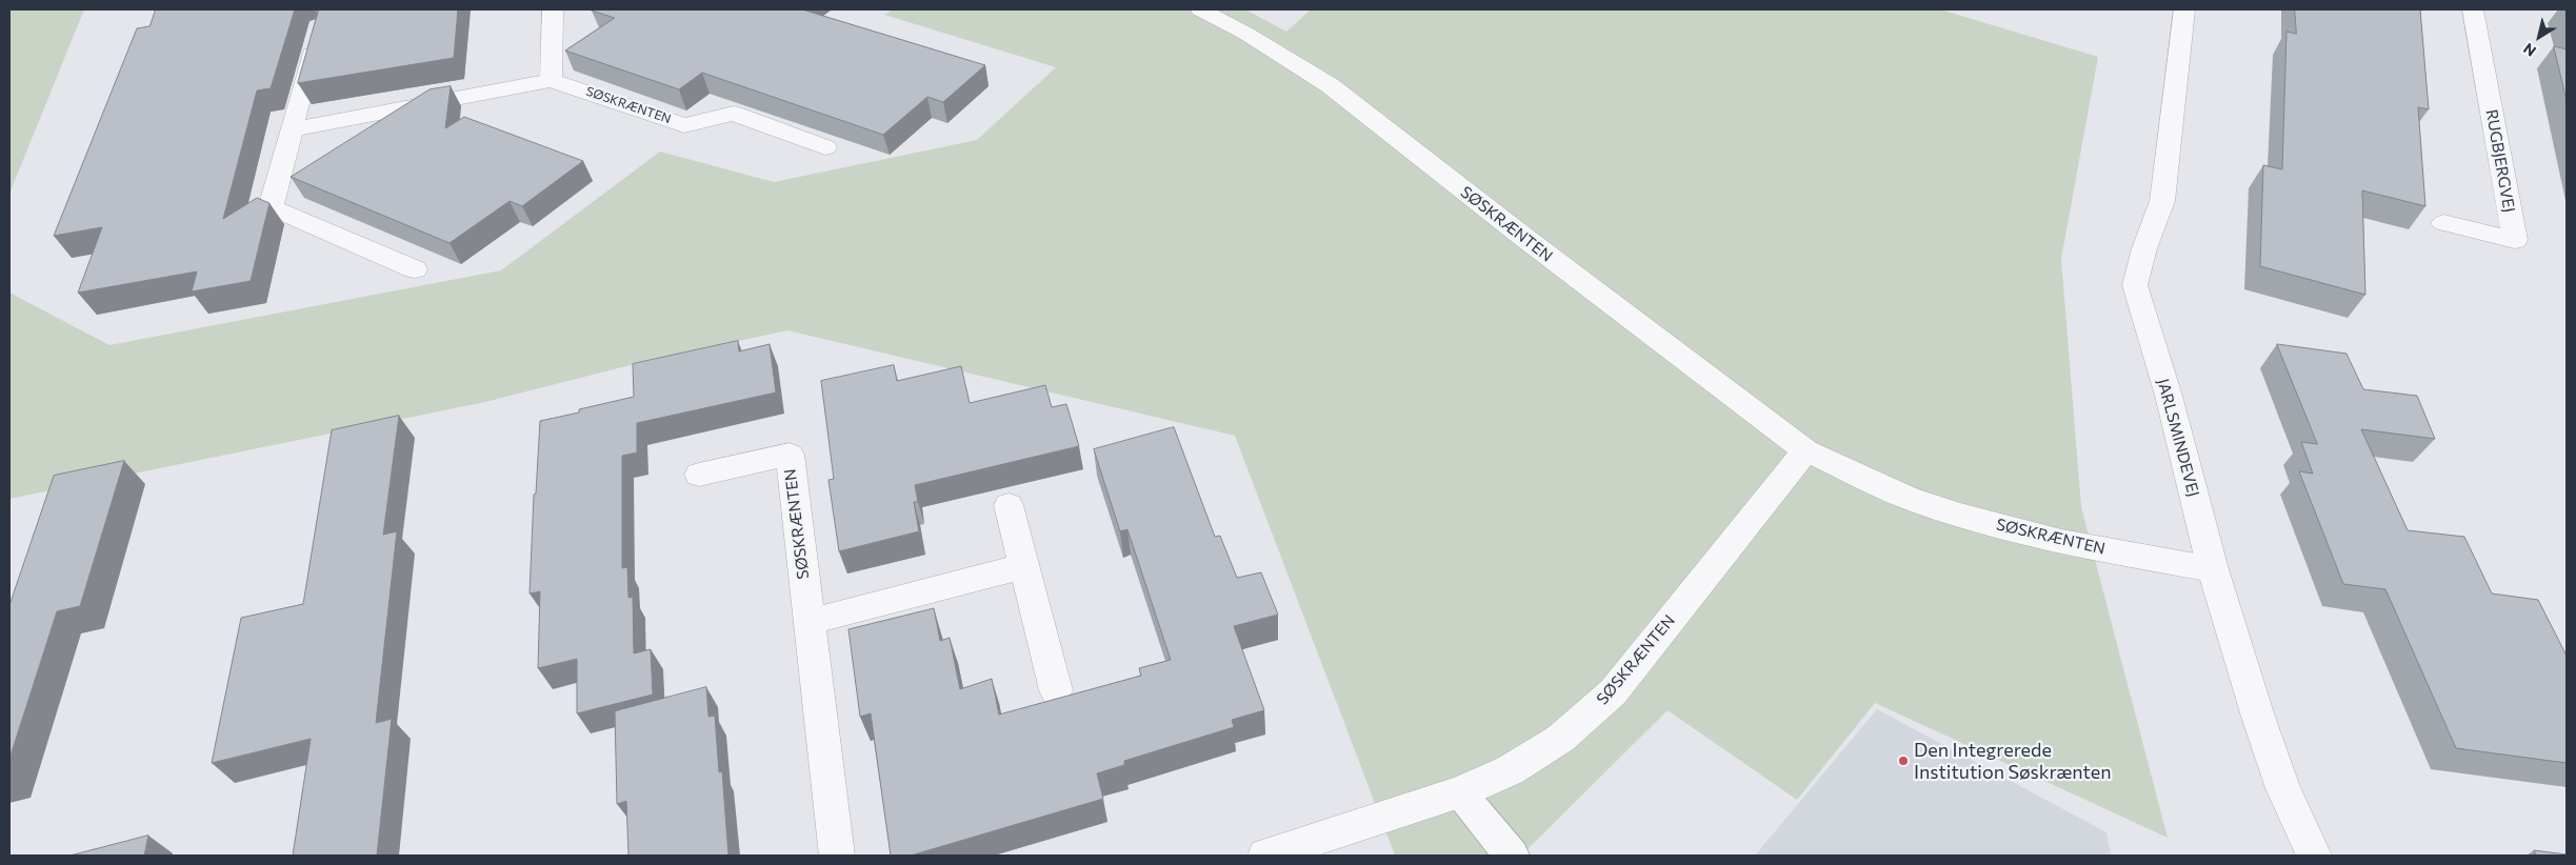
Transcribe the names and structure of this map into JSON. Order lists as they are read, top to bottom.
{
  "streets": {
    "street": ["SØSKRÆNTEN", "RUGBJERGVEJ", "JARLSMINDEVEJ"]
  },
  "crossings": [
    ["SØSKRÆNTEN", "JARLSMINDEVEJ"]
  ],
  "places": ["Den Integrerede Institution Søskrænten"],
  "north": "bottom left"
}
